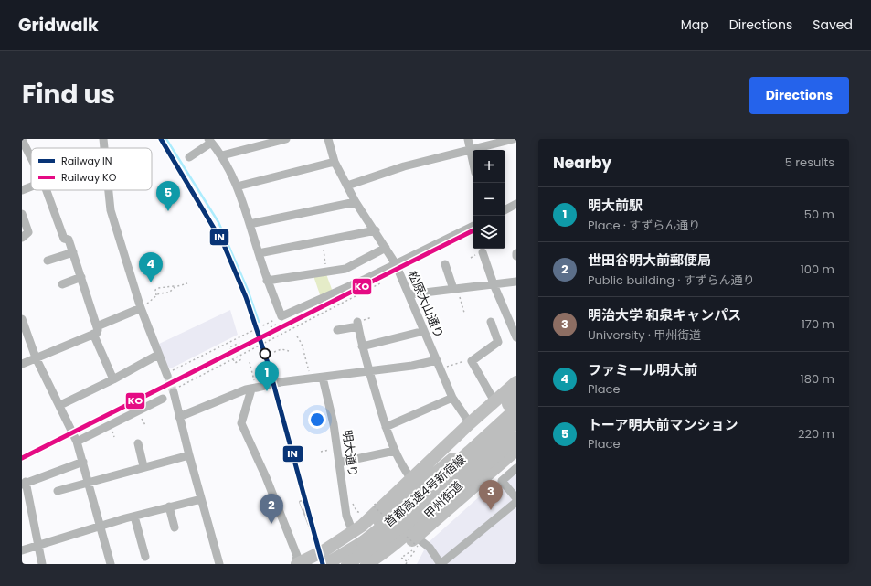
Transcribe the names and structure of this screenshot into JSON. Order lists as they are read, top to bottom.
{
  "streets": {
    "highway": ["首都高速4号新宿線", "甲州街道"],
    "street": ["松原大山通り", "明大通り"]
  },
  "crossings": [
    ["首都高速4号新宿線", "甲州街道"]
  ],
  "lines": ["rail line IN", "rail line KO"],
  "legend": ["Railway IN", "Railway KO"],
  "page": {
    "header": "Gridwalk",
    "nav": ["Map", "Directions", "Saved"],
    "title": "Find us",
    "buttons": "Directions",
    "heading": ["Nearby", "5 results"],
    "map_buttons": ["+", "−"],
    "pins": [
      "5",
      "4",
      "1",
      "3",
      "2"
    ],
    "list": [
      {
        "mark": "1",
        "name": "明大前駅",
        "note": "Place · すずらん通り",
        "value": "50 m"
      },
      {
        "mark": "2",
        "name": "世田谷明大前郵便局",
        "note": "Public building · すずらん通り",
        "value": "100 m"
      },
      {
        "mark": "3",
        "name": "明治大学 和泉キャンパス",
        "note": "University · 甲州街道",
        "value": "170 m"
      },
      {
        "mark": "4",
        "name": "ファミール明大前",
        "note": "Place",
        "value": "180 m"
      },
      {
        "mark": "5",
        "name": "トーア明大前マンション",
        "note": "Place",
        "value": "220 m"
      }
    ]
  }
}
